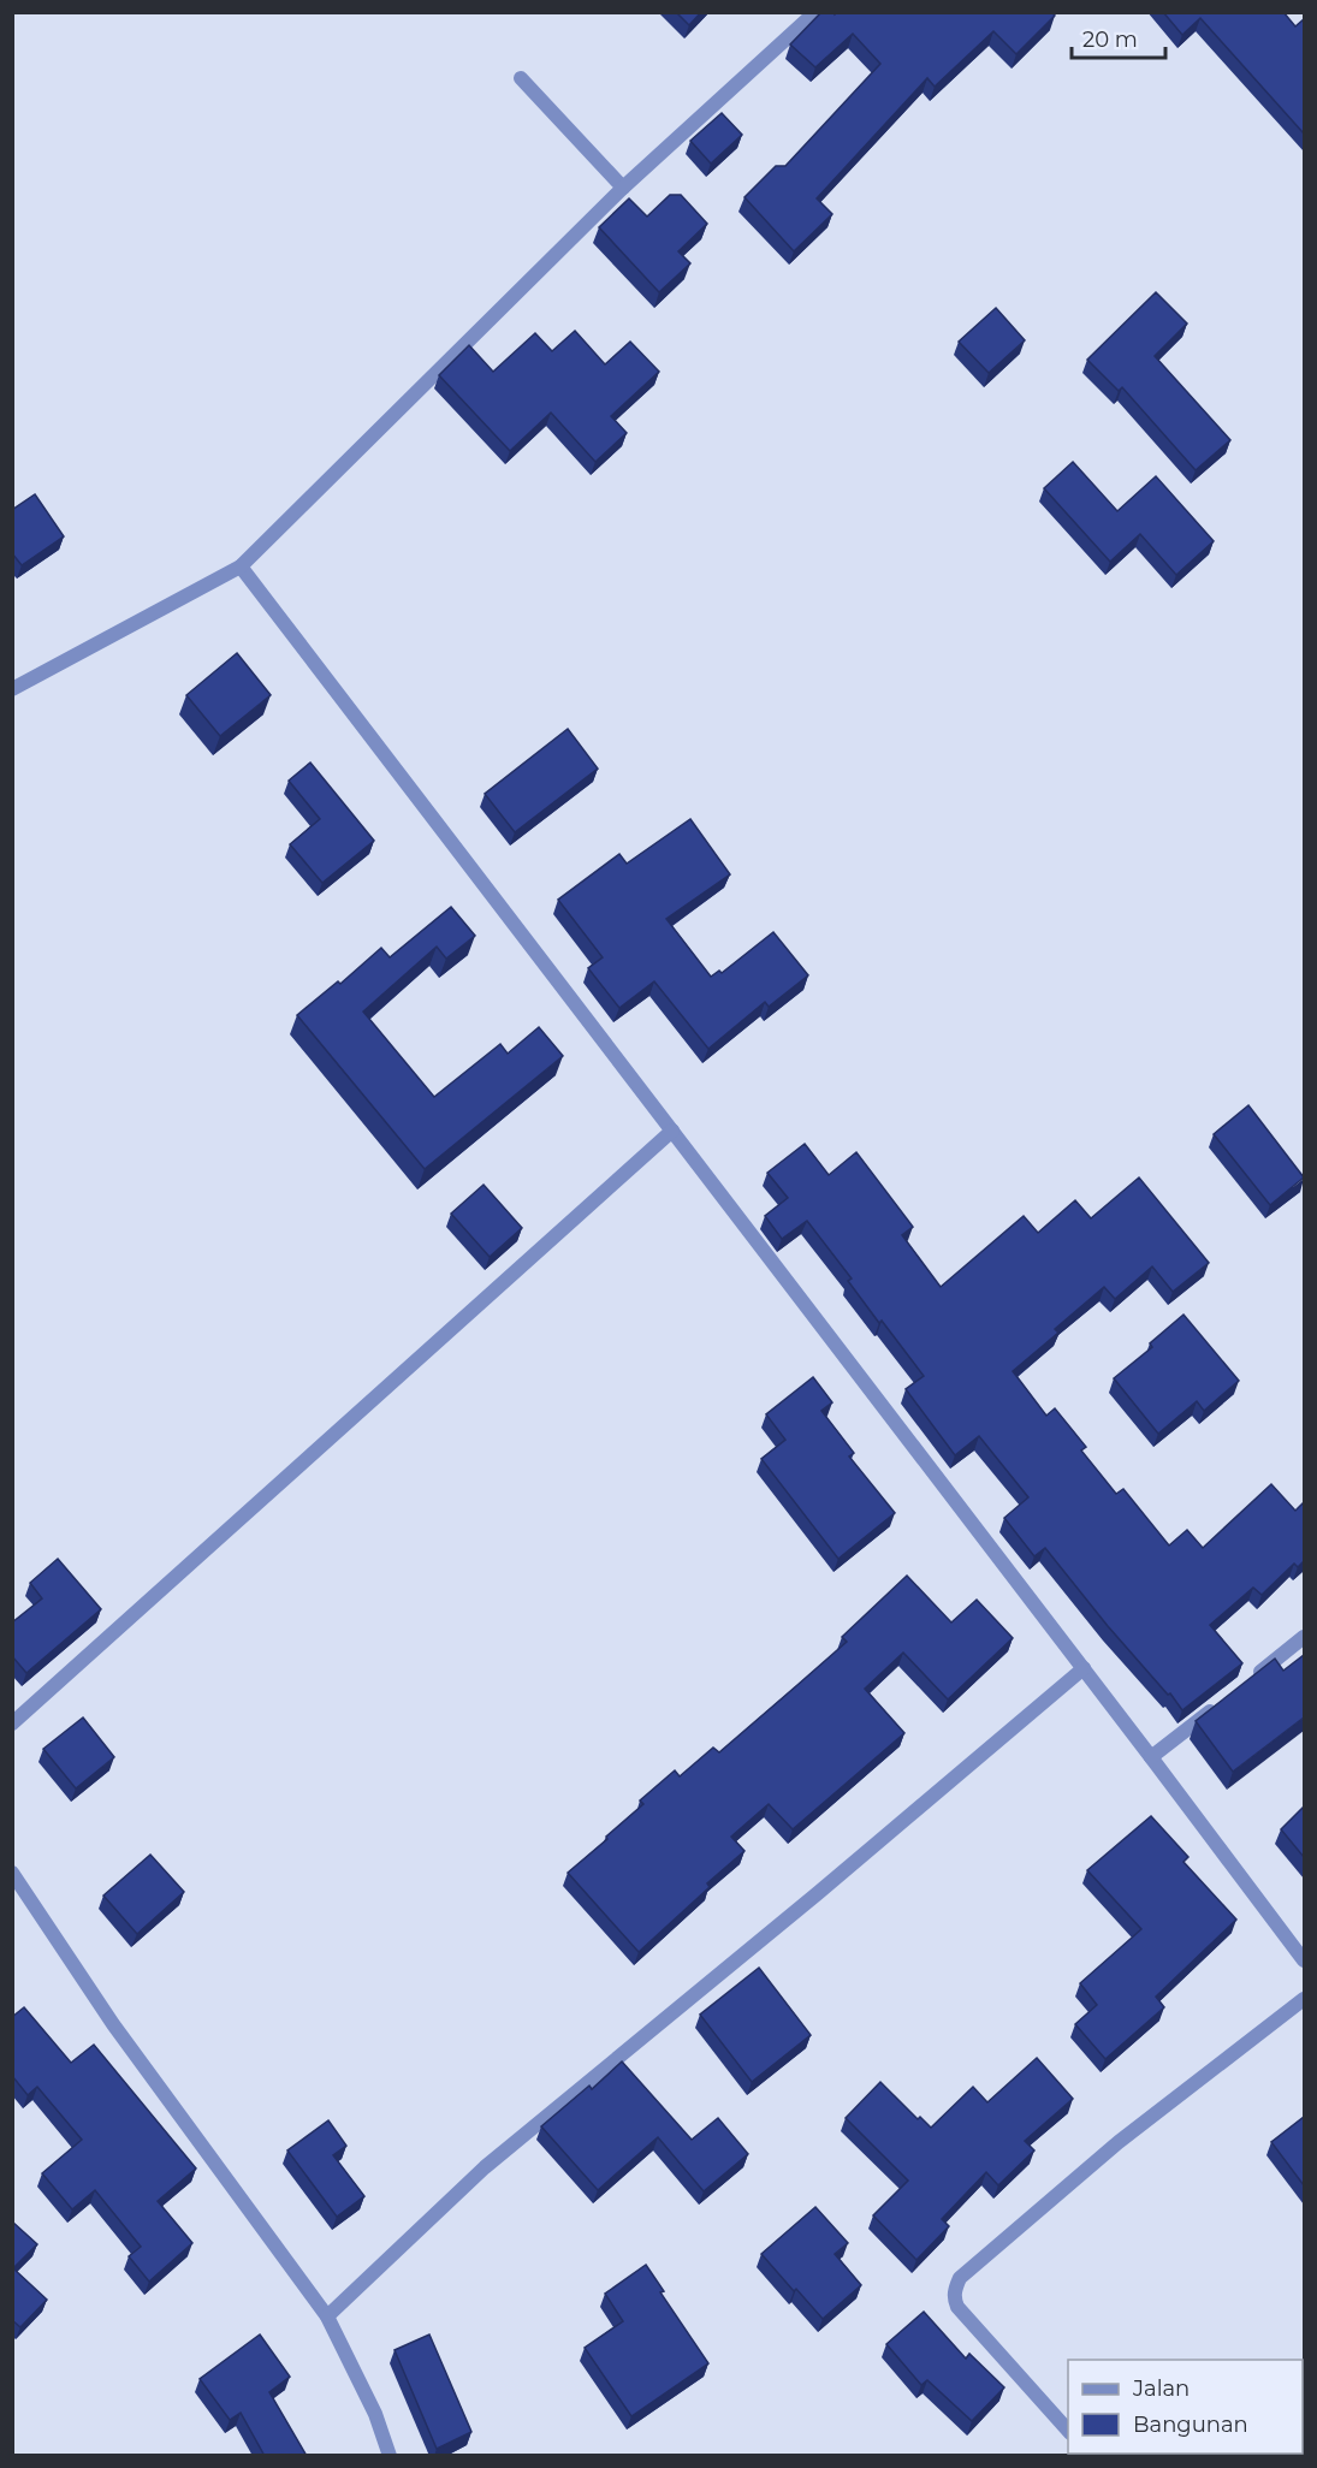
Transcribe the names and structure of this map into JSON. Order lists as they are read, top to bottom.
{
  "legend": ["Jalan", "Bangunan"],
  "scale_bar": "20 m"
}
